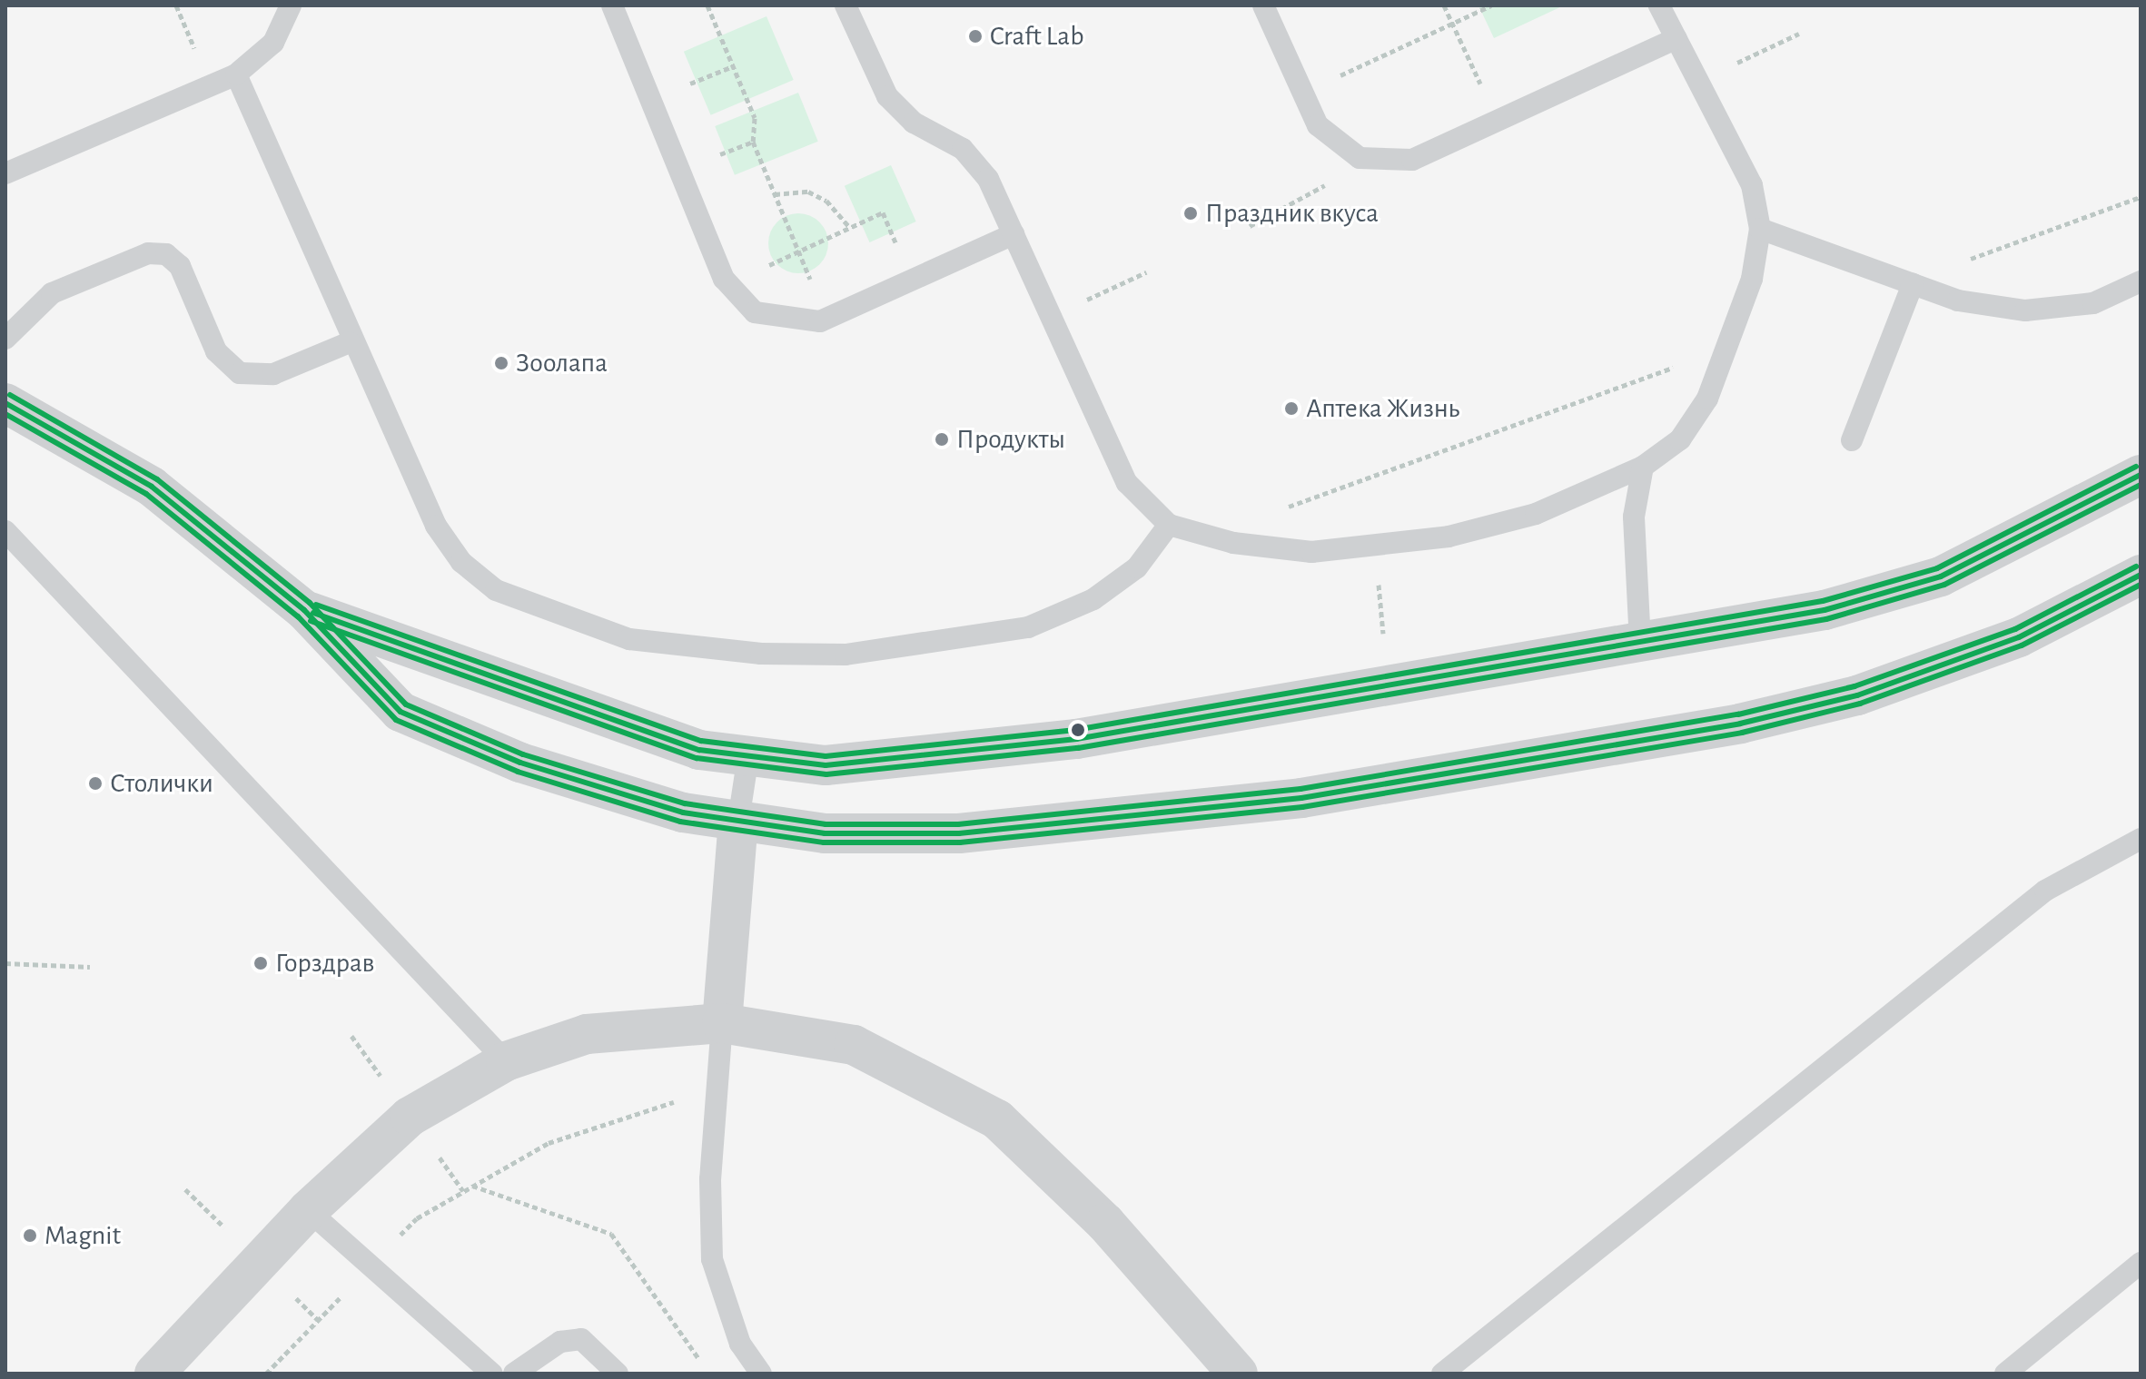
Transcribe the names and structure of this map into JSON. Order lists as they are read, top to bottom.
{
  "places": [
    "Craft Lab",
    "Праздник вкуса",
    "Зоолапа",
    "Аптека Жизнь",
    "Продукты",
    "Столички",
    "Горздрав",
    "Magnit"
  ]
}
